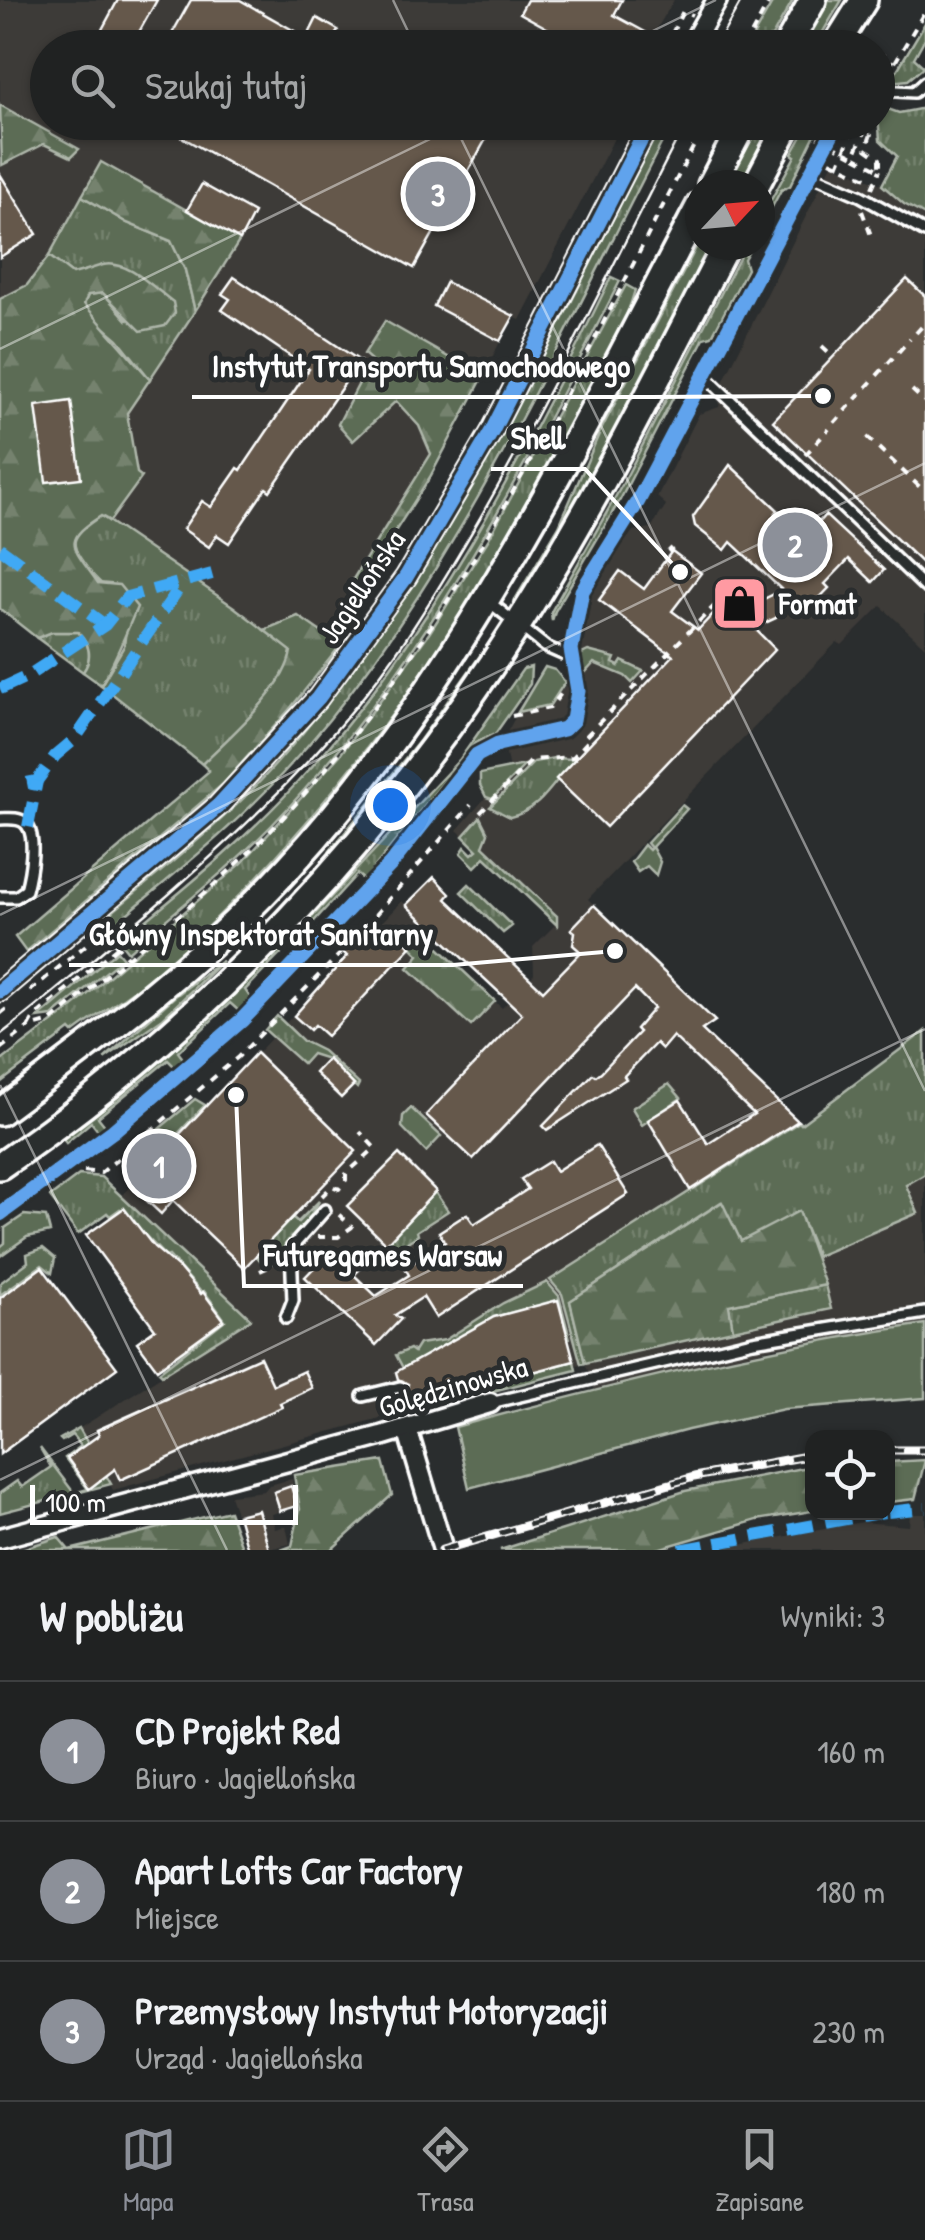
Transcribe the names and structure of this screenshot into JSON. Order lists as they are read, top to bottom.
{
  "streets": {
    "street": ["Jagiellońska", "Golędzinowska"]
  },
  "places": {
    "other": [
      "Instytut Transportu Samochodowego",
      "Shell",
      "Główny Inspektorat Sanitarny",
      "Futuregames Warsaw"
    ],
    "shop": ["Format"]
  },
  "scale_bar": "100 m",
  "north": "top right",
  "page": {
    "search": "Szukaj tutaj",
    "pins": ["3", "2", "1"],
    "scale": "100 m",
    "heading": ["W pobliżu", "Wyniki: 3"],
    "list": [
      {
        "mark": "1",
        "name": "CD Projekt Red",
        "note": "Biuro · Jagiellońska",
        "value": "160 m"
      },
      {
        "mark": "2",
        "name": "Apart Lofts Car Factory",
        "note": "Miejsce",
        "value": "180 m"
      },
      {
        "mark": "3",
        "name": "Przemysłowy Instytut Motoryzacji",
        "note": "Urząd · Jagiellońska",
        "value": "230 m"
      }
    ],
    "nav": ["Mapa", "Trasa", "Zapisane"]
  }
}
